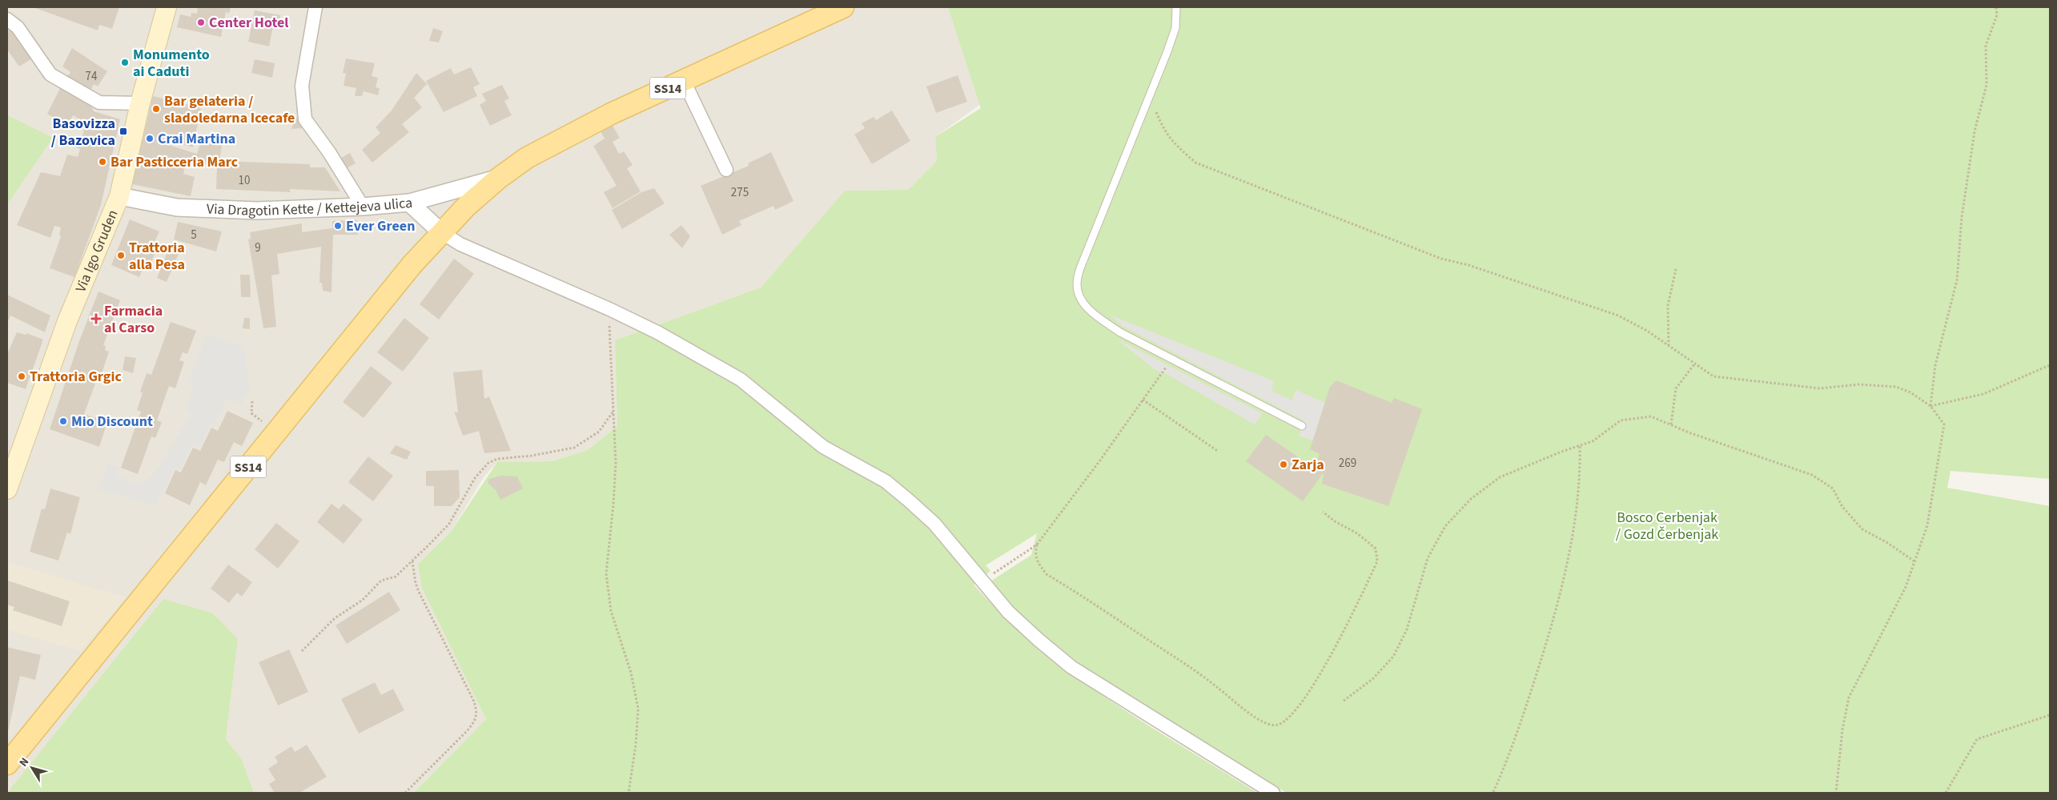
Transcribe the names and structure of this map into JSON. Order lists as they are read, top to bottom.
{
  "streets": {
    "main road": ["SS14", "Via Igo Gruden"],
    "street": ["Via Dragotin Kette / Kettejeva ulica"]
  },
  "crossings": [
    ["SS14", "Via Dragotin Kette / Kettejeva ulica"],
    ["Via Dragotin Kette / Kettejeva ulica", "Via Igo Gruden"]
  ],
  "parks": ["Bosco Cerbenjak / Gozd Čerbenjak"],
  "places": {
    "other": [
      "Center Hotel",
      "Monumento ai Caduti",
      "Bar gelateria / sladoledarna Icecafe",
      "Crai Martina",
      "Bar Pasticceria Marc",
      "Ever Green",
      "Trattoria alla Pesa",
      "Trattoria Grgic",
      "Mio Discount",
      "Zarja"
    ],
    "transit": ["Basovizza / Bazovica"],
    "health": ["Farmacia al Carso"]
  },
  "house_numbers": [
    "74",
    "10",
    "275",
    "5",
    "9",
    "269"
  ],
  "north": "top left"
}
